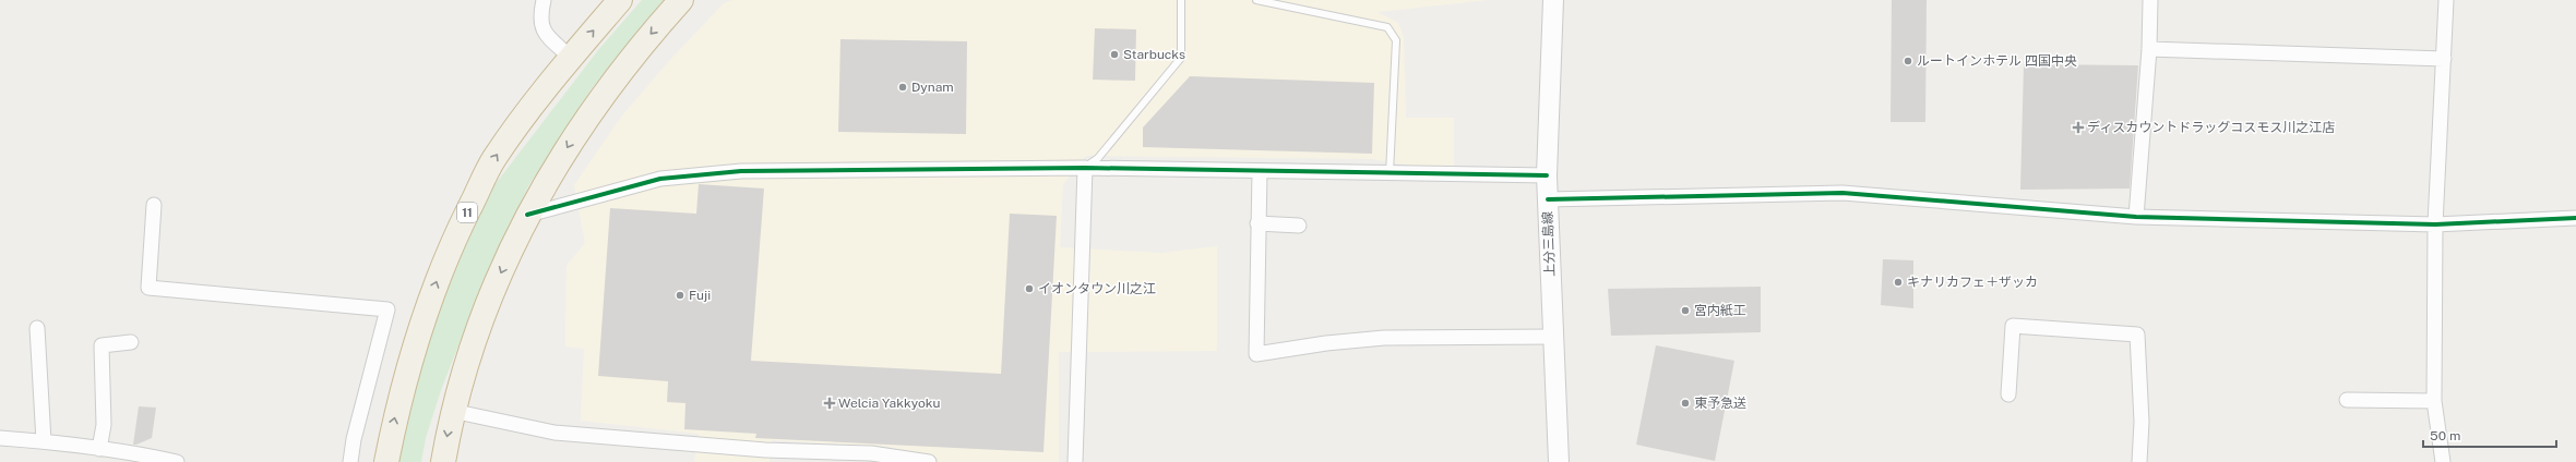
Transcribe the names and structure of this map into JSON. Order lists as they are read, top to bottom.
{
  "streets": {
    "highway": ["11"],
    "main road": ["上分三島線"]
  },
  "places": {
    "other": [
      "Starbucks",
      "ルートインホテル 四国中央",
      "Dynam",
      "キナリカフェ＋ザッカ",
      "イオンタウン川之江",
      "Fuji",
      "宮内紙工",
      "東予急送"
    ],
    "health": ["ディスカウントドラッグコスモス川之江店", "Welcia Yakkyoku"]
  },
  "scale_bar": "50 m"
}
